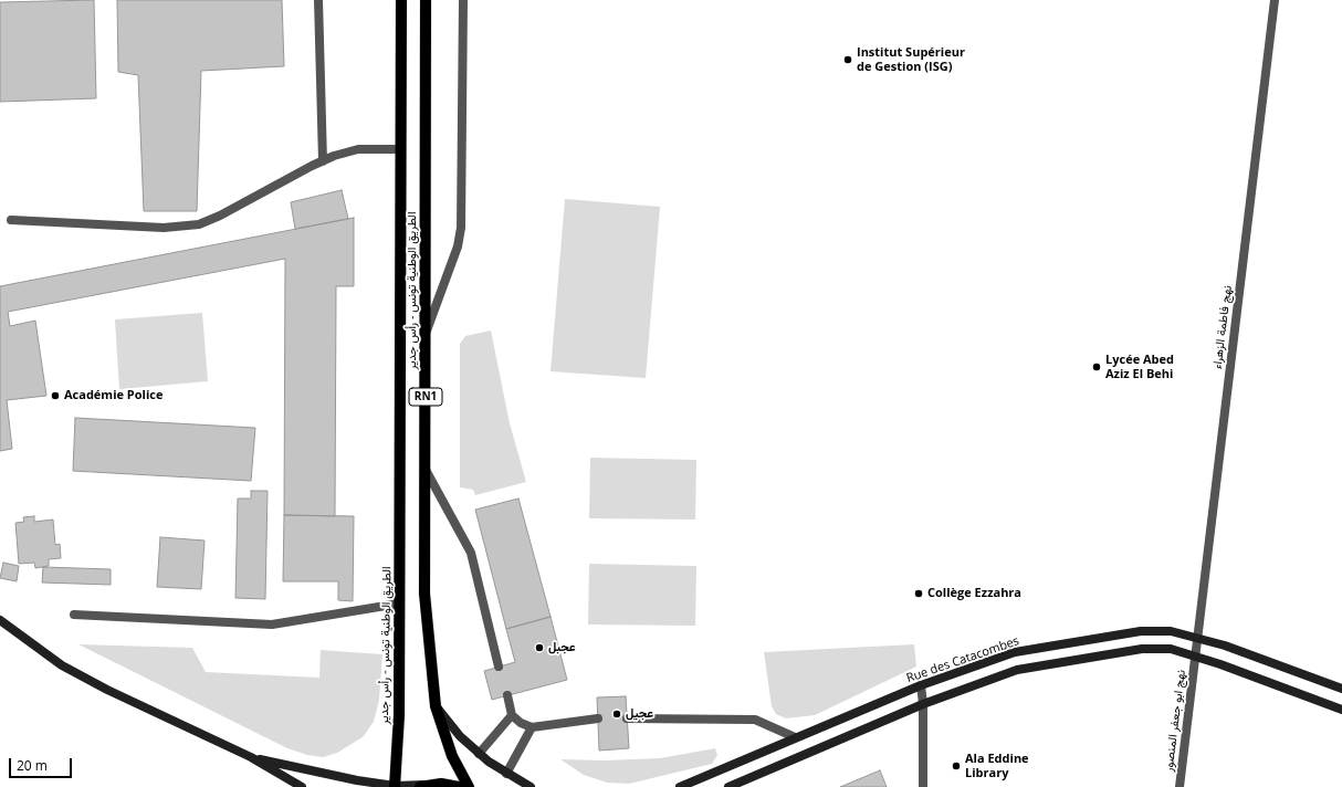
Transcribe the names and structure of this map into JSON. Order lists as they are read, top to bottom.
{
  "streets": {
    "main road": ["الطريق الوطنية تونس - رأس جدير", "RN1", "Rue des Catacombes"],
    "street": ["نهج فاطمة الزهراء", "نهج ابو جعفر المنصور"]
  },
  "crossings": [
    ["نهج فاطمة الزهراء", "Rue des Catacombes"],
    ["نهج فاطمة الزهراء", "نهج ابو جعفر المنصور"]
  ],
  "places": [
    "Institut Supérieur de Gestion (ISG)",
    "Lycée Abed Aziz El Behi",
    "Académie Police",
    "Collège Ezzahra",
    "عجبل",
    "عجيل",
    "Ala Eddine Library"
  ],
  "scale_bar": "20 m"
}
